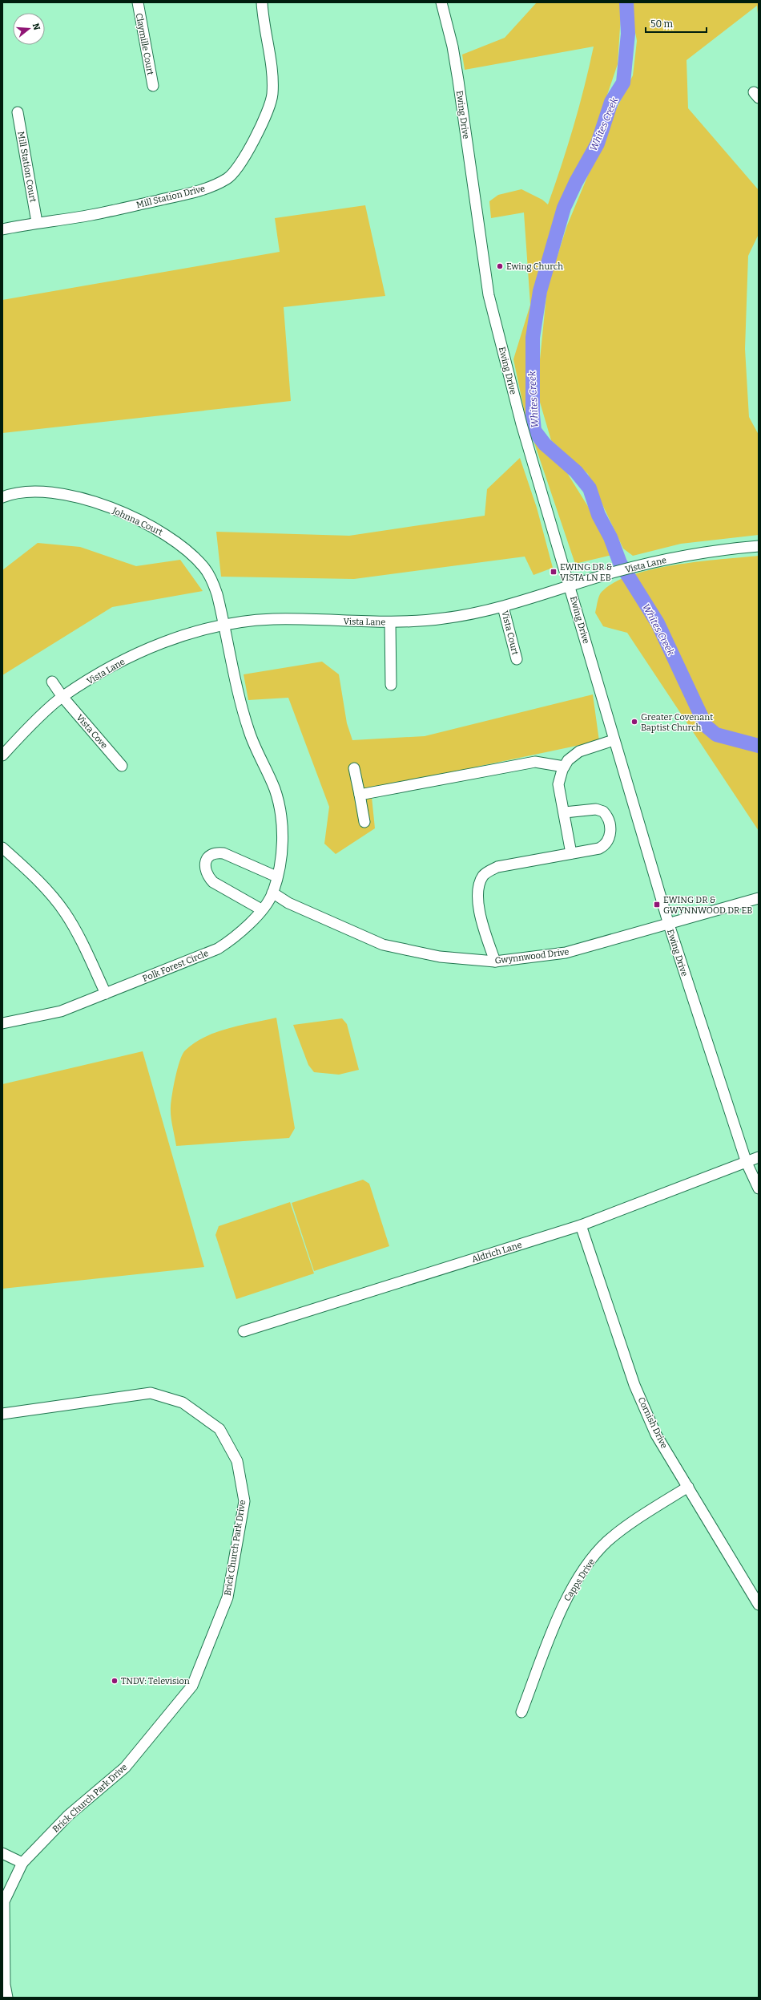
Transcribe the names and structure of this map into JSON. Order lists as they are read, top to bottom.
{
  "streets": {
    "street": [
      "Claymille Court",
      "Ewing Drive",
      "Mill Station Court",
      "Mill Station Drive",
      "Johnna Court",
      "Vista Lane",
      "Vista Court",
      "Vista Cove",
      "Gwynnwood Drive",
      "Polk Forest Circle",
      "Aldrich Lane",
      "Cornish Drive",
      "Brick Church Park Drive",
      "Capps Drive"
    ]
  },
  "crossings": [
    ["Ewing Drive", "Vista Lane"],
    ["Ewing Drive", "Gwynnwood Drive"],
    ["Ewing Drive", "Aldrich Lane"],
    ["Mill Station Court", "Mill Station Drive"],
    ["Johnna Court", "Vista Lane"],
    ["Johnna Court", "Polk Forest Circle"],
    ["Vista Lane", "Vista Court"],
    ["Vista Lane", "Vista Cove"],
    ["Gwynnwood Drive", "Polk Forest Circle"],
    ["Aldrich Lane", "Cornish Drive"],
    ["Cornish Drive", "Capps Drive"]
  ],
  "water": ["Whites Creek"],
  "places": {
    "other": ["Ewing Church", "Greater Covenant Baptist Church", "TNDV: Television"],
    "transit": ["EWING DR & VISTA LN EB", "EWING DR & GWYNNWOOD DR EB"]
  },
  "scale_bar": "50 m",
  "north": "right"
}
